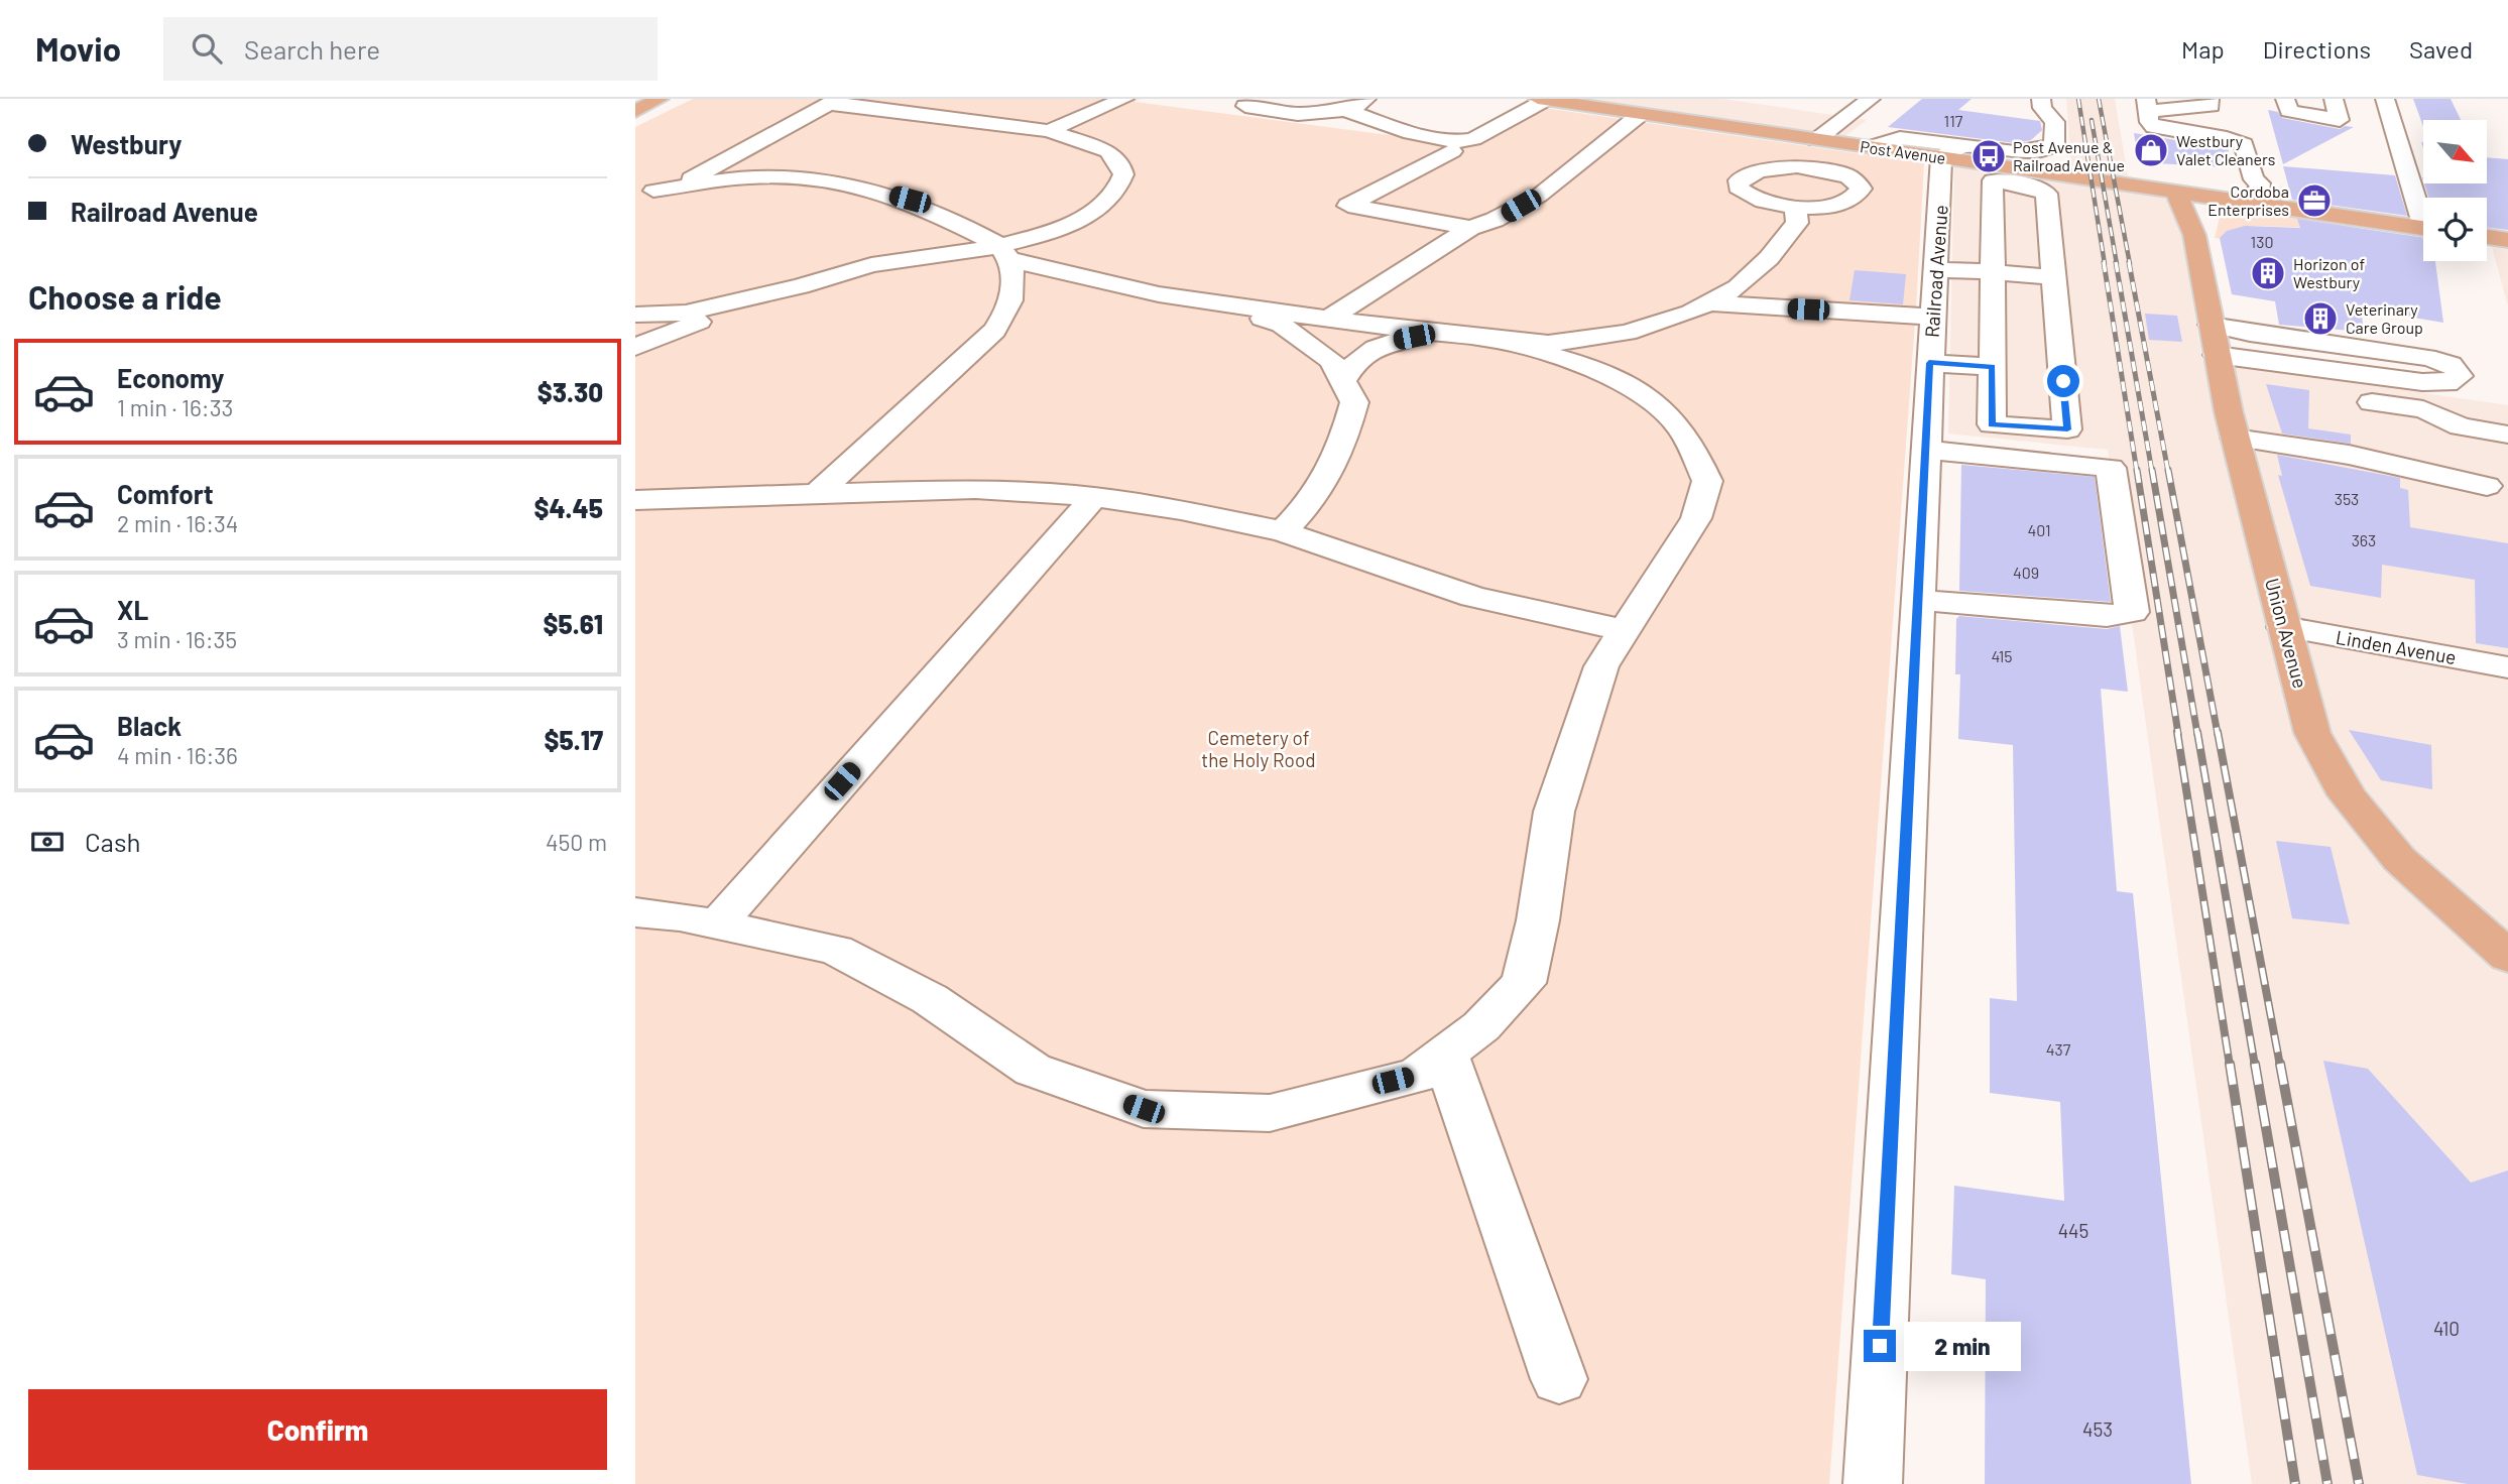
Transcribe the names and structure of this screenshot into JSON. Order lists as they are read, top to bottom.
{
  "streets": {
    "main road": ["Post Avenue", "Union Avenue"],
    "street": ["Railroad Avenue", "Linden Avenue"]
  },
  "crossings": [
    ["Post Avenue", "Railroad Avenue"],
    ["Post Avenue", "Union Avenue"],
    ["Union Avenue", "Linden Avenue"]
  ],
  "parks": ["Cemetery of the Holy Rood"],
  "places": {
    "shop": ["Westbury Valet Cleaners"],
    "bus stop": ["Post Avenue & Railroad Avenue"],
    "office": ["Cordoba Enterprises"],
    "building": ["Horizon of Westbury", "Veterinary Care Group"]
  },
  "house_numbers": [
    "117",
    "130",
    "353",
    "401",
    "363",
    "409",
    "415",
    "437",
    "445",
    "410",
    "453"
  ],
  "north": "bottom right",
  "page": {
    "header": "Movio",
    "search": "Search here",
    "nav": ["Map", "Directions", "Saved"],
    "banner": ["Westbury", "Railroad Avenue"],
    "heading": "Choose a ride",
    "list": [
      {
        "name": "Economy",
        "note": "1 min · 16:33",
        "value": "$3.30"
      },
      {
        "name": "Comfort",
        "note": "2 min · 16:34",
        "value": "$4.45"
      },
      {
        "name": "XL",
        "note": "3 min · 16:35",
        "value": "$5.61"
      },
      {
        "name": "Black",
        "note": "4 min · 16:36",
        "value": "$5.17"
      }
    ],
    "pay": ["Cash", "450 m"],
    "bubble": "2 min",
    "buttons": "Confirm"
  }
}
